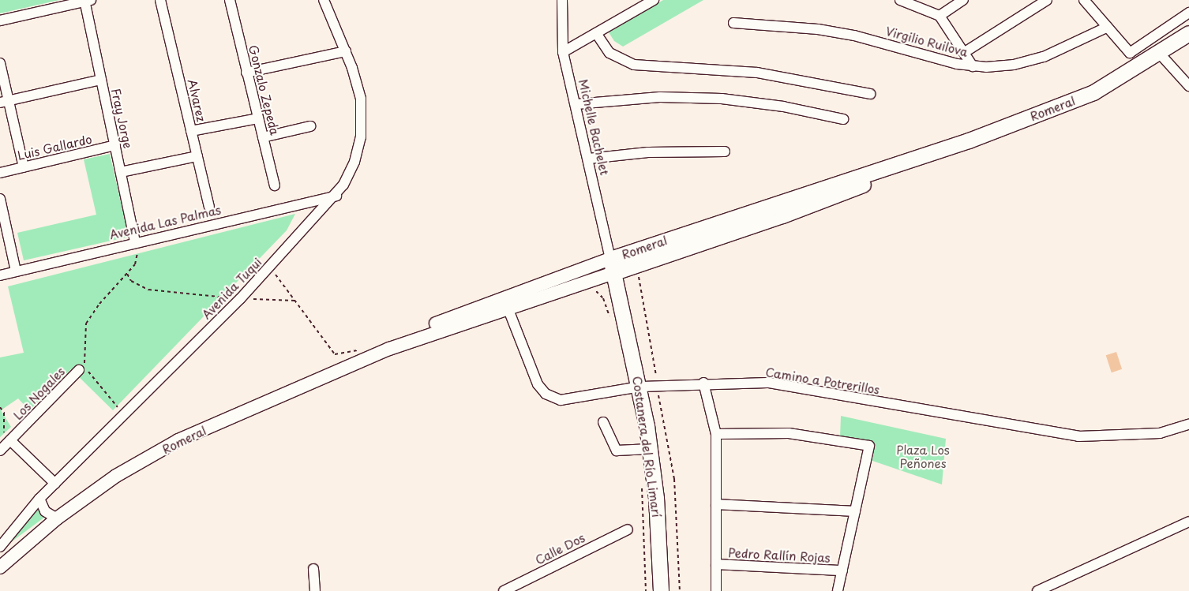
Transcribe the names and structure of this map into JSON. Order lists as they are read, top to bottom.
{
  "streets": {
    "highway": ["Romeral", "Costanera del Río Limarí"],
    "street": [
      "Virgilio Ruilova",
      "Gonzalo Zepeda",
      "Alvarez",
      "Fray Jorge",
      "Michelle Bachelet",
      "Luis Gallardo",
      "Avenida Las Palmas",
      "Avenida Tuqui",
      "Camino a Potrerillos",
      "Los Nogales",
      "Calle Dos",
      "Pedro Rallín Rojas"
    ]
  },
  "crossings": [
    ["Romeral", "Michelle Bachelet"],
    ["Romeral", "Camino a Potrerillos"],
    ["Romeral", "Costanera del Río Limarí"],
    ["Fray Jorge", "Luis Gallardo"],
    ["Fray Jorge", "Avenida Las Palmas"],
    ["Michelle Bachelet", "Costanera del Río Limarí"],
    ["Avenida Las Palmas", "Avenida Tuqui"],
    ["Camino a Potrerillos", "Costanera del Río Limarí"]
  ],
  "parks": ["Plaza Los Peñones"]
}
